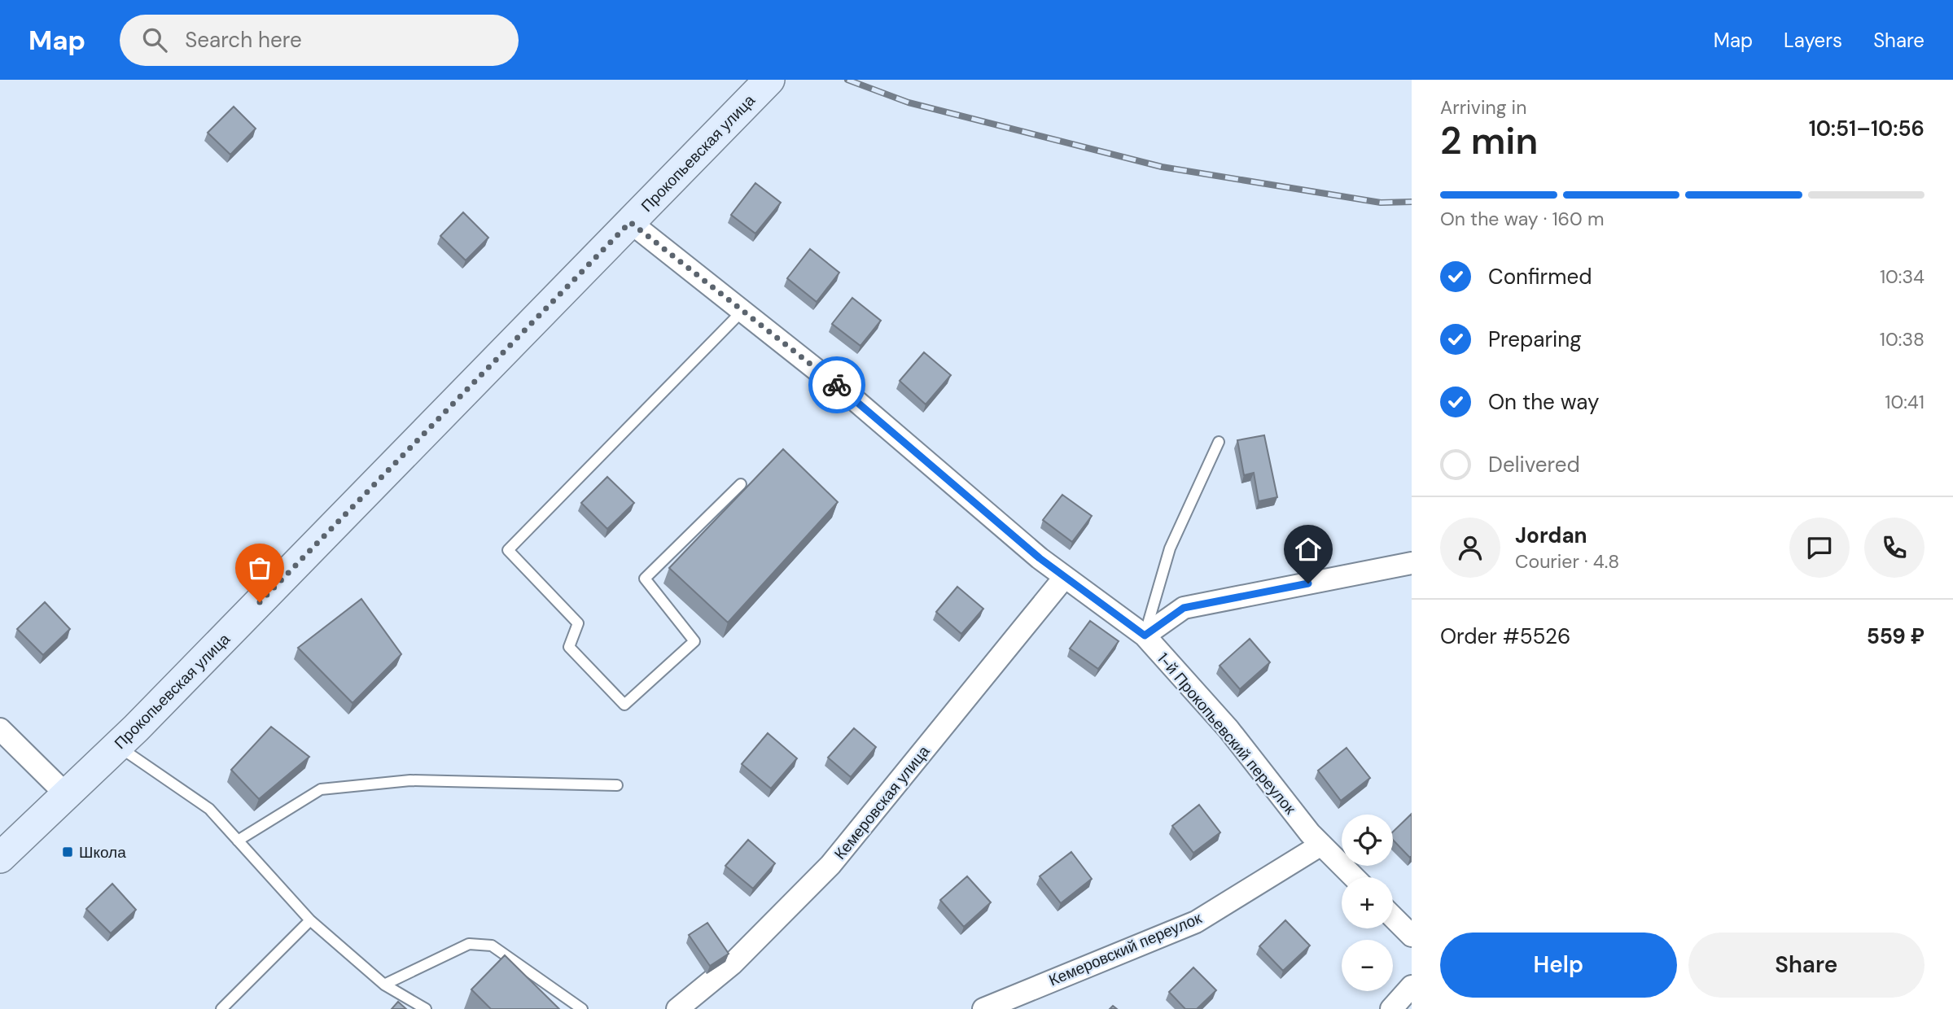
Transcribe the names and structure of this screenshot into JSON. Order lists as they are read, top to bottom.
{
  "streets": {
    "main road": ["Прокопьевская улица"],
    "street": ["1-й Прокопьевский переулок", "Кемеровская улица", "Кемеровский переулок"]
  },
  "crossings": [
    ["Прокопьевская улица", "1-й Прокопьевский переулок"],
    ["1-й Прокопьевский переулок", "Кемеровская улица"],
    ["1-й Прокопьевский переулок", "Кемеровский переулок"]
  ],
  "places": {
    "transit": ["Школа"]
  },
  "page": {
    "header": "Map",
    "search": "Search here",
    "nav": ["Map", "Layers", "Share"],
    "heading": ["2 min", "Arriving in", "10:51–10:56"],
    "panel": [
      "Jordan",
      "Courier · 4.8",
      "Order #5526",
      "559 ₽"
    ],
    "bar": "On the way · 160 m",
    "list": [
      ["Confirmed", "10:34"],
      ["Preparing", "10:38"],
      ["On the way", "10:41"],
      "Delivered"
    ],
    "map_buttons": ["+", "−"],
    "buttons": ["Help", "Share"]
  }
}
